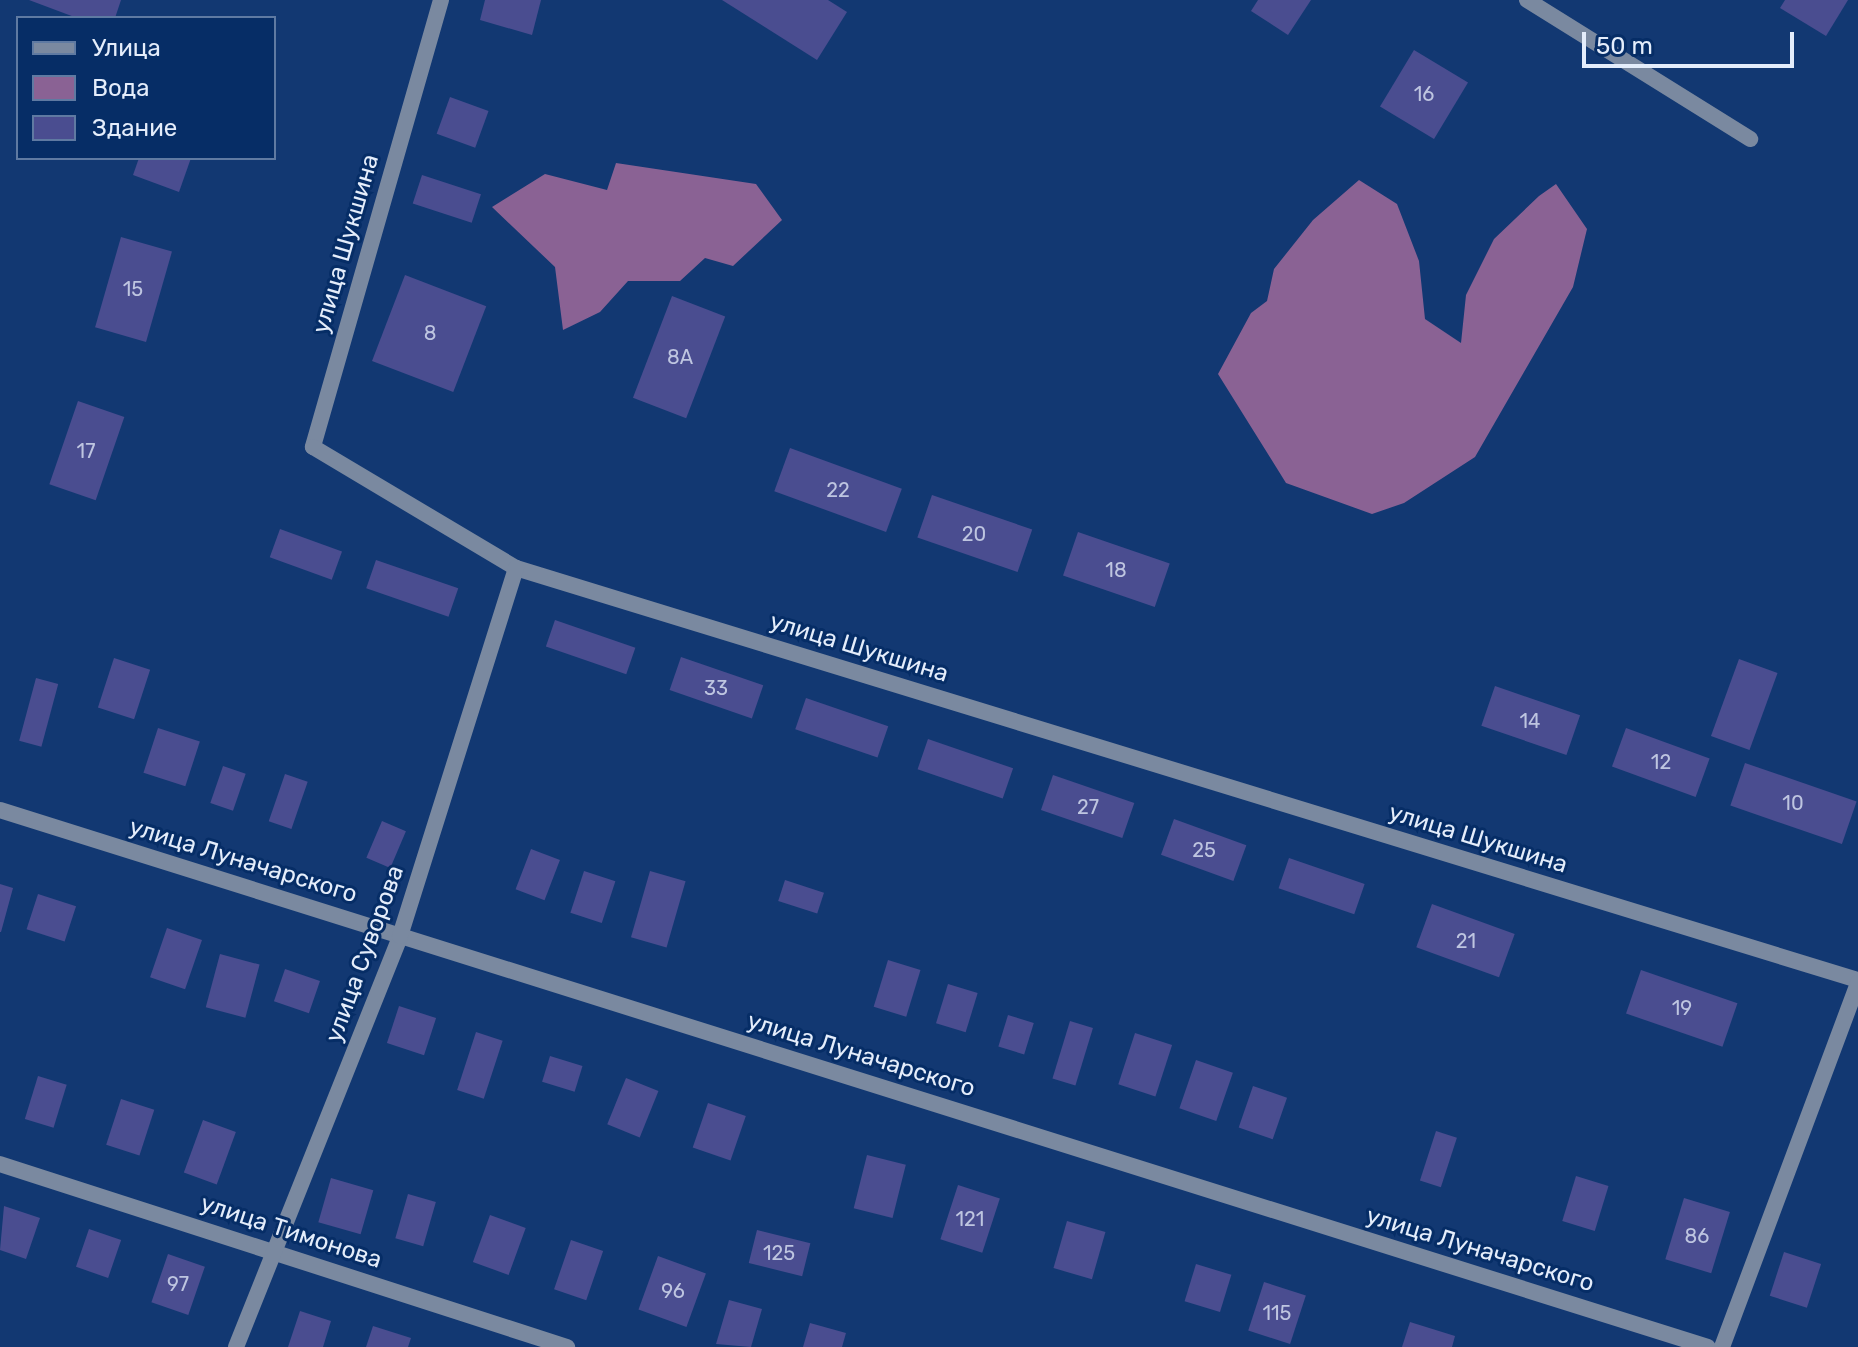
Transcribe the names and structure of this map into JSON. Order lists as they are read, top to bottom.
{
  "streets": {
    "street": [
      "улица Шукшина",
      "улица Луначарского",
      "улица Суворова",
      "улица Тимонова"
    ]
  },
  "crossings": [
    ["улица Шукшина", "улица Суворова"],
    ["улица Луначарского", "улица Суворова"],
    ["улица Суворова", "улица Тимонова"]
  ],
  "house_numbers": [
    "16",
    "15",
    "8",
    "8А",
    "17",
    "22",
    "20",
    "18",
    "33",
    "14",
    "12",
    "10",
    "27",
    "25",
    "21",
    "19",
    "121",
    "86",
    "125",
    "97",
    "96",
    "115"
  ],
  "legend": ["Улица", "Вода", "Здание"],
  "scale_bar": "50 m"
}
